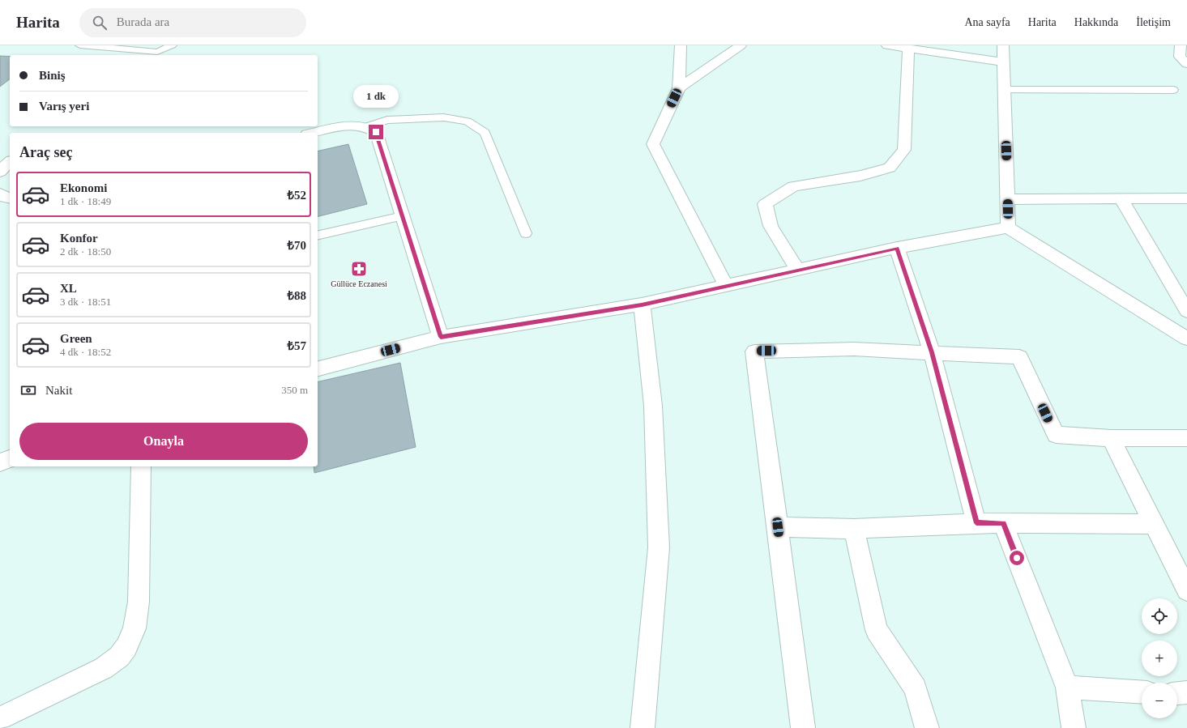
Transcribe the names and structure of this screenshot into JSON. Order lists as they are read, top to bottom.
{
  "places": {
    "pharmacy": ["Güllüce Eczanesi"]
  },
  "page": {
    "header": "Harita",
    "search": "Burada ara",
    "nav": [
      "Ana sayfa",
      "Harita",
      "Hakkında",
      "İletişim"
    ],
    "banner": ["Biniş", "Varış yeri"],
    "bubble": "1 dk",
    "heading": "Araç seç",
    "list": [
      {
        "name": "Ekonomi",
        "note": "1 dk · 18:49",
        "value": "₺52"
      },
      {
        "name": "Konfor",
        "note": "2 dk · 18:50",
        "value": "₺70"
      },
      {
        "name": "XL",
        "note": "3 dk · 18:51",
        "value": "₺88"
      },
      {
        "name": "Green",
        "note": "4 dk · 18:52",
        "value": "₺57"
      }
    ],
    "pay": ["Nakit", "350 m"],
    "buttons": "Onayla",
    "map_buttons": ["+", "−"]
  }
}
